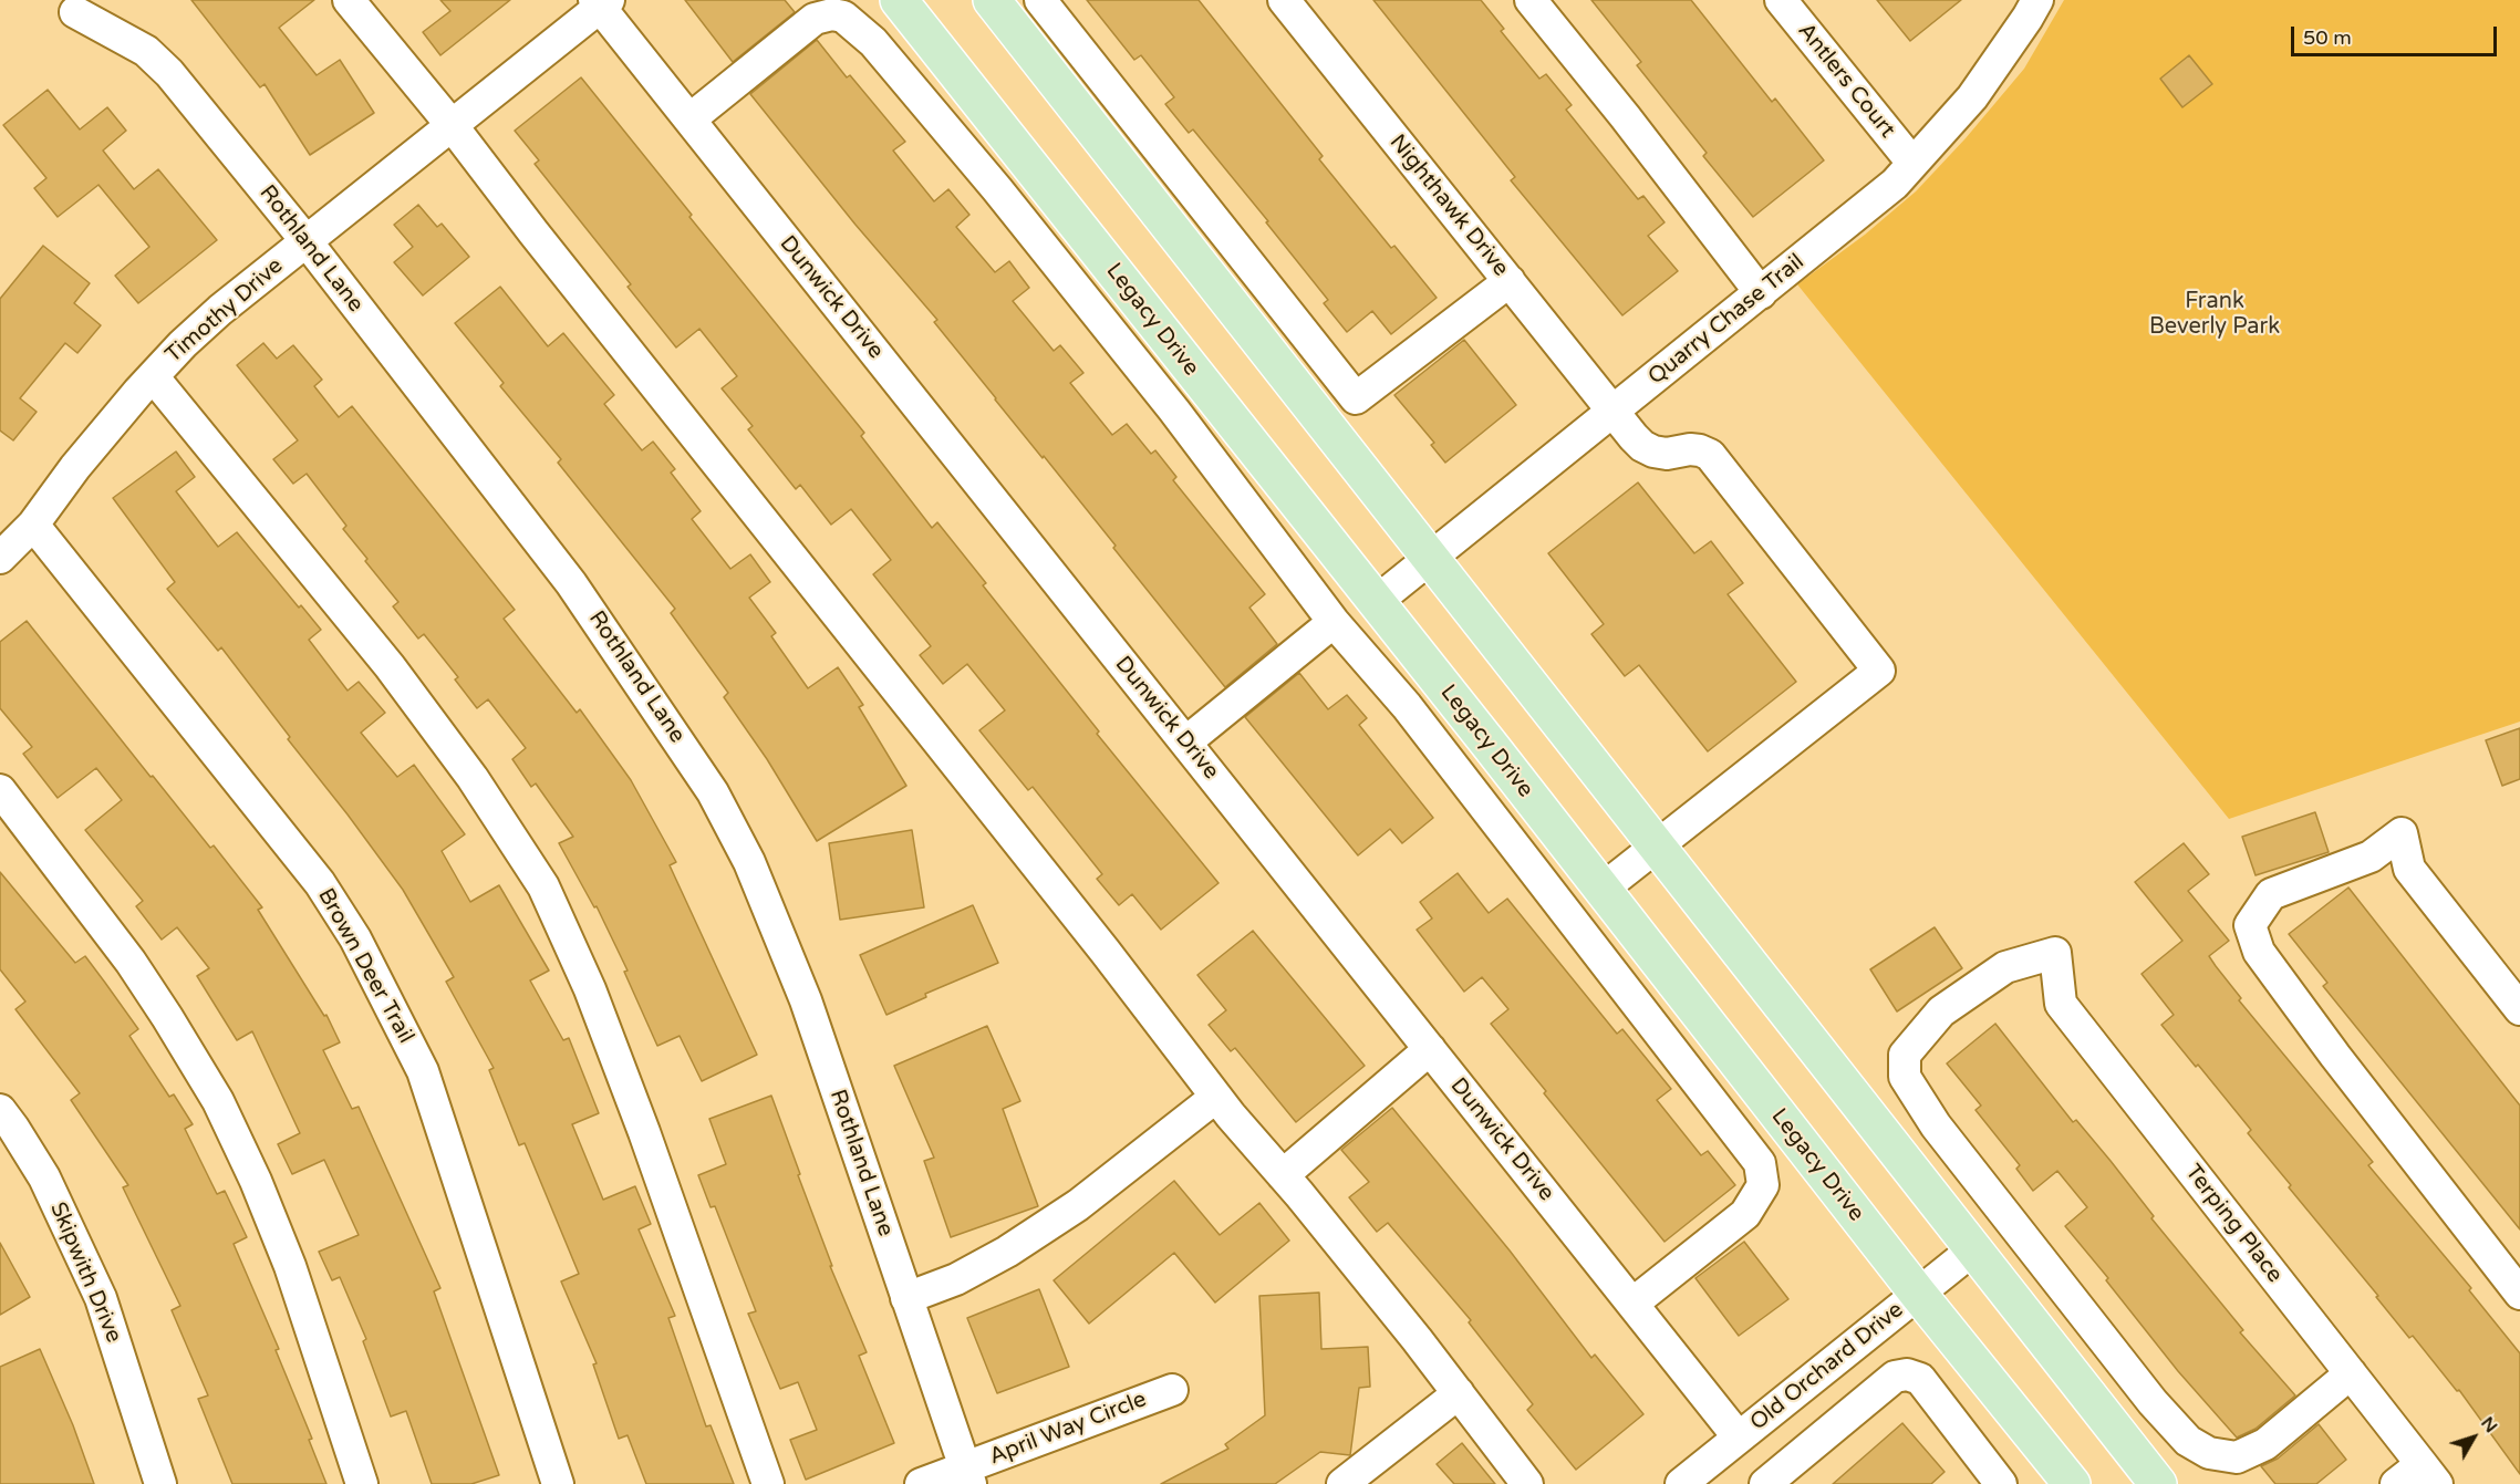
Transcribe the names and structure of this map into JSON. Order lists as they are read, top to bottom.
{
  "streets": {
    "main road": ["Legacy Drive"],
    "street": [
      "Antlers Court",
      "Nighthawk Drive",
      "Rothland Lane",
      "Dunwick Drive",
      "Timothy Drive",
      "Quarry Chase Trail",
      "Brown Deer Trail",
      "Terping Place",
      "Skipwith Drive",
      "Old Orchard Drive",
      "April Way Circle"
    ]
  },
  "crossings": [
    ["Antlers Court", "Quarry Chase Trail"],
    ["Nighthawk Drive", "Quarry Chase Trail"],
    ["Rothland Lane", "Timothy Drive"],
    ["Rothland Lane", "April Way Circle"],
    ["Dunwick Drive", "Timothy Drive"],
    ["Dunwick Drive", "Old Orchard Drive"],
    ["Timothy Drive", "Brown Deer Trail"],
    ["Legacy Drive", "Quarry Chase Trail"],
    ["Legacy Drive", "Old Orchard Drive"]
  ],
  "parks": ["Frank Beverly Park"],
  "scale_bar": "50 m",
  "north": "top right"
}
